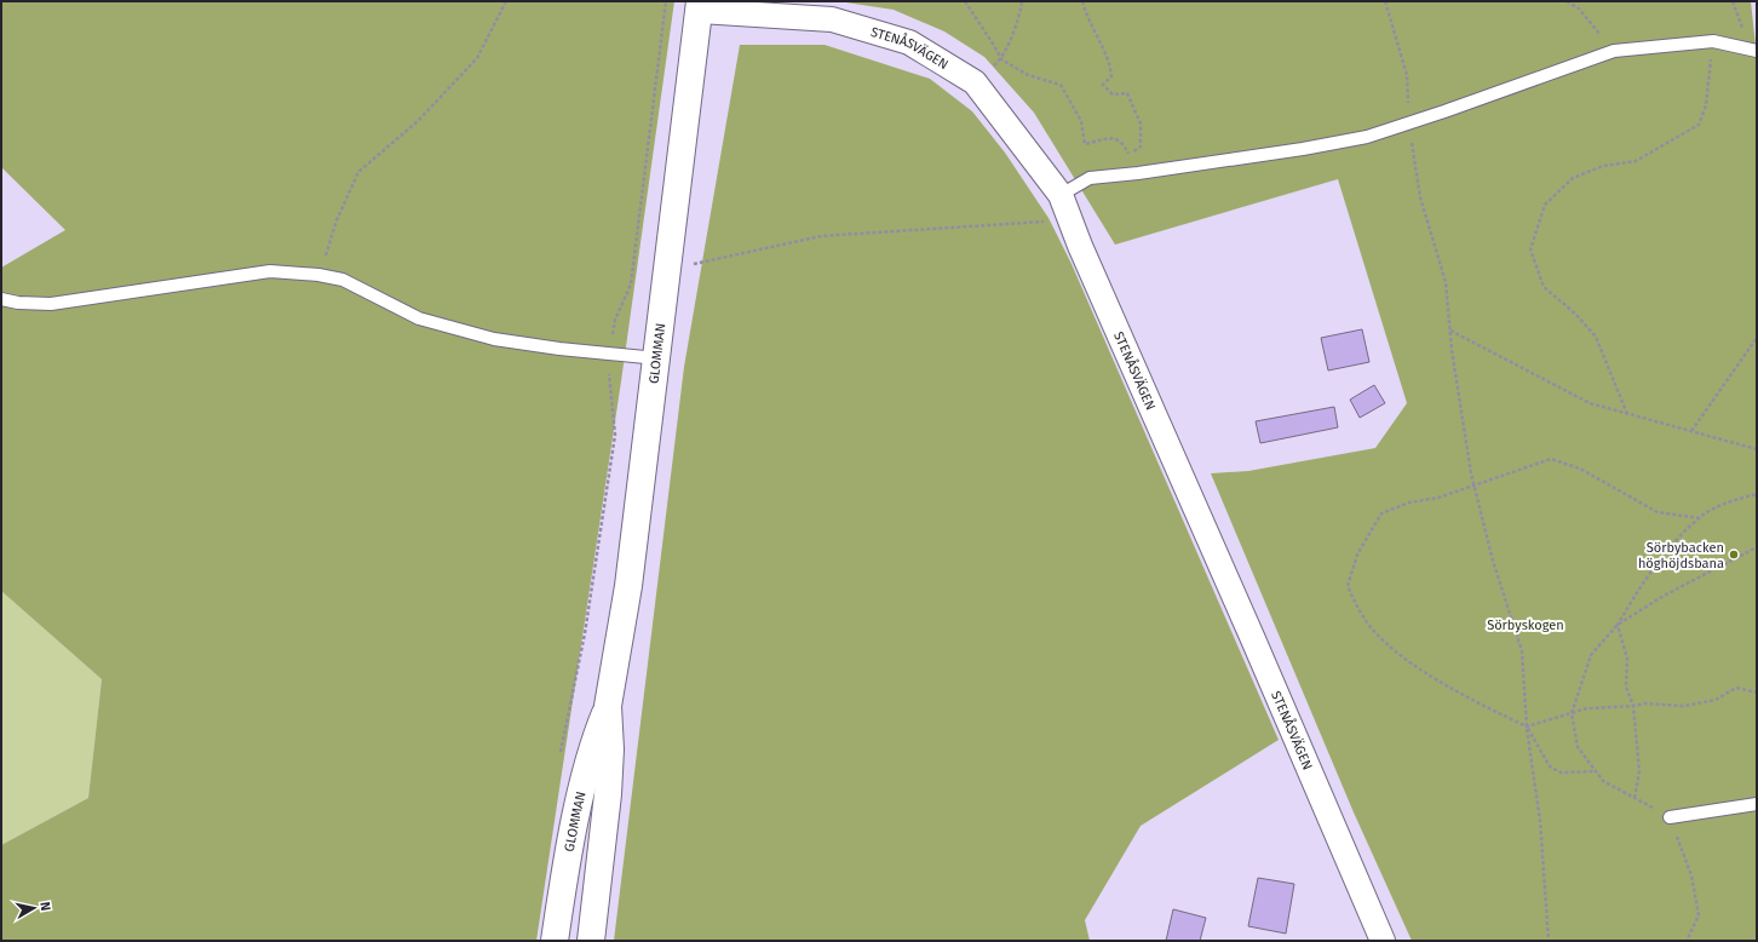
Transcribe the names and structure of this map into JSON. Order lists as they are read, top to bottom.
{
  "streets": {
    "main road": ["GLOMMAN"],
    "street": ["STENÅSVÄGEN"]
  },
  "crossings": [
    ["STENÅSVÄGEN", "GLOMMAN"]
  ],
  "parks": ["Sörbyskogen"],
  "places": ["Sörbybacken höghöjdsbana"],
  "north": "right"
}
